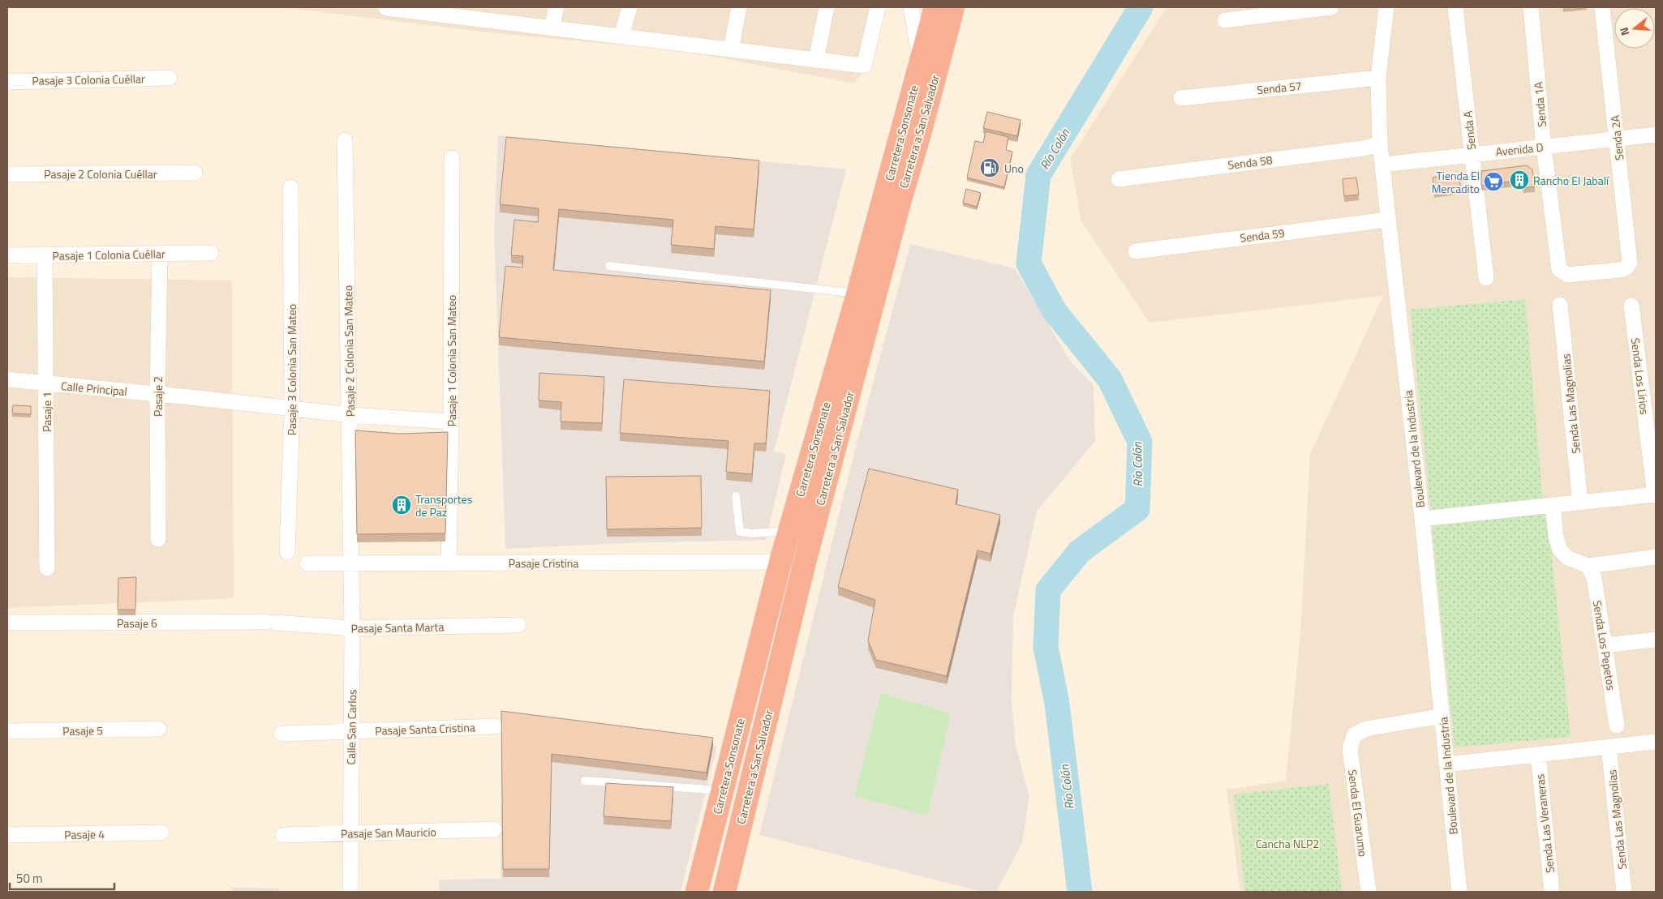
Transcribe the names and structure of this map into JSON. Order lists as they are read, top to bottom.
{
  "streets": {
    "highway": ["Carretera a San Salvador", "Carretera Sonsonate"],
    "street": [
      "Pasaje 3 Colonia Cuéllar",
      "Senda 57",
      "Senda 1A",
      "Senda A",
      "Senda 2A",
      "Avenida D",
      "Senda 58",
      "Pasaje 2 Colonia Cuéllar",
      "Senda 59",
      "Pasaje 1 Colonia Cuéllar",
      "Pasaje 2 Colonia San Mateo",
      "Pasaje 1 Colonia San Mateo",
      "Pasaje 3 Colonia San Mateo",
      "Senda Los Lirios",
      "Calle Principal",
      "Pasaje 2",
      "Senda Las Magnolias",
      "Pasaje 1",
      "Boulevard de la Industria",
      "Pasaje Cristina",
      "Pasaje 6",
      "Pasaje Santa Marta",
      "Senda Los Pepetos",
      "Calle San Carlos",
      "Pasaje Santa Cristina",
      "Pasaje 5",
      "Senda El Guarumo",
      "Senda Las Veraneras",
      "Pasaje San Mauricio",
      "Pasaje 4"
    ]
  },
  "crossings": [
    ["Senda 57", "Boulevard de la Industria"],
    ["Senda 1A", "Senda 2A"],
    ["Senda 1A", "Avenida D"],
    ["Senda A", "Avenida D"],
    ["Carretera Sonsonate", "Pasaje Cristina"],
    ["Senda 2A", "Avenida D"],
    ["Avenida D", "Boulevard de la Industria"],
    ["Senda 58", "Boulevard de la Industria"],
    ["Senda 59", "Boulevard de la Industria"],
    ["Pasaje 1 Colonia Cuéllar", "Pasaje 2"],
    ["Pasaje 1 Colonia Cuéllar", "Pasaje 1"],
    ["Pasaje 2 Colonia San Mateo", "Calle Principal"],
    ["Pasaje 2 Colonia San Mateo", "Pasaje Cristina"],
    ["Pasaje 2 Colonia San Mateo", "Calle San Carlos"],
    ["Pasaje 1 Colonia San Mateo", "Calle Principal"],
    ["Pasaje 1 Colonia San Mateo", "Pasaje Cristina"],
    ["Pasaje 3 Colonia San Mateo", "Calle Principal"],
    ["Calle Principal", "Pasaje 2"],
    ["Calle Principal", "Pasaje 1"],
    ["Boulevard de la Industria", "Senda El Guarumo"],
    ["Pasaje Cristina", "Calle San Carlos"],
    ["Pasaje 6", "Pasaje Santa Marta"],
    ["Pasaje Santa Marta", "Calle San Carlos"],
    ["Calle San Carlos", "Pasaje Santa Cristina"],
    ["Calle San Carlos", "Pasaje San Mauricio"]
  ],
  "water": ["Río Colón"],
  "parks": ["Cancha NLP2"],
  "places": {
    "fuel station": ["Uno"],
    "building": ["Rancho El Jabalí", "Transportes de Paz"],
    "supermarket": ["Tienda El Mercadito"]
  },
  "scale_bar": "50 m",
  "north": "left"
}
